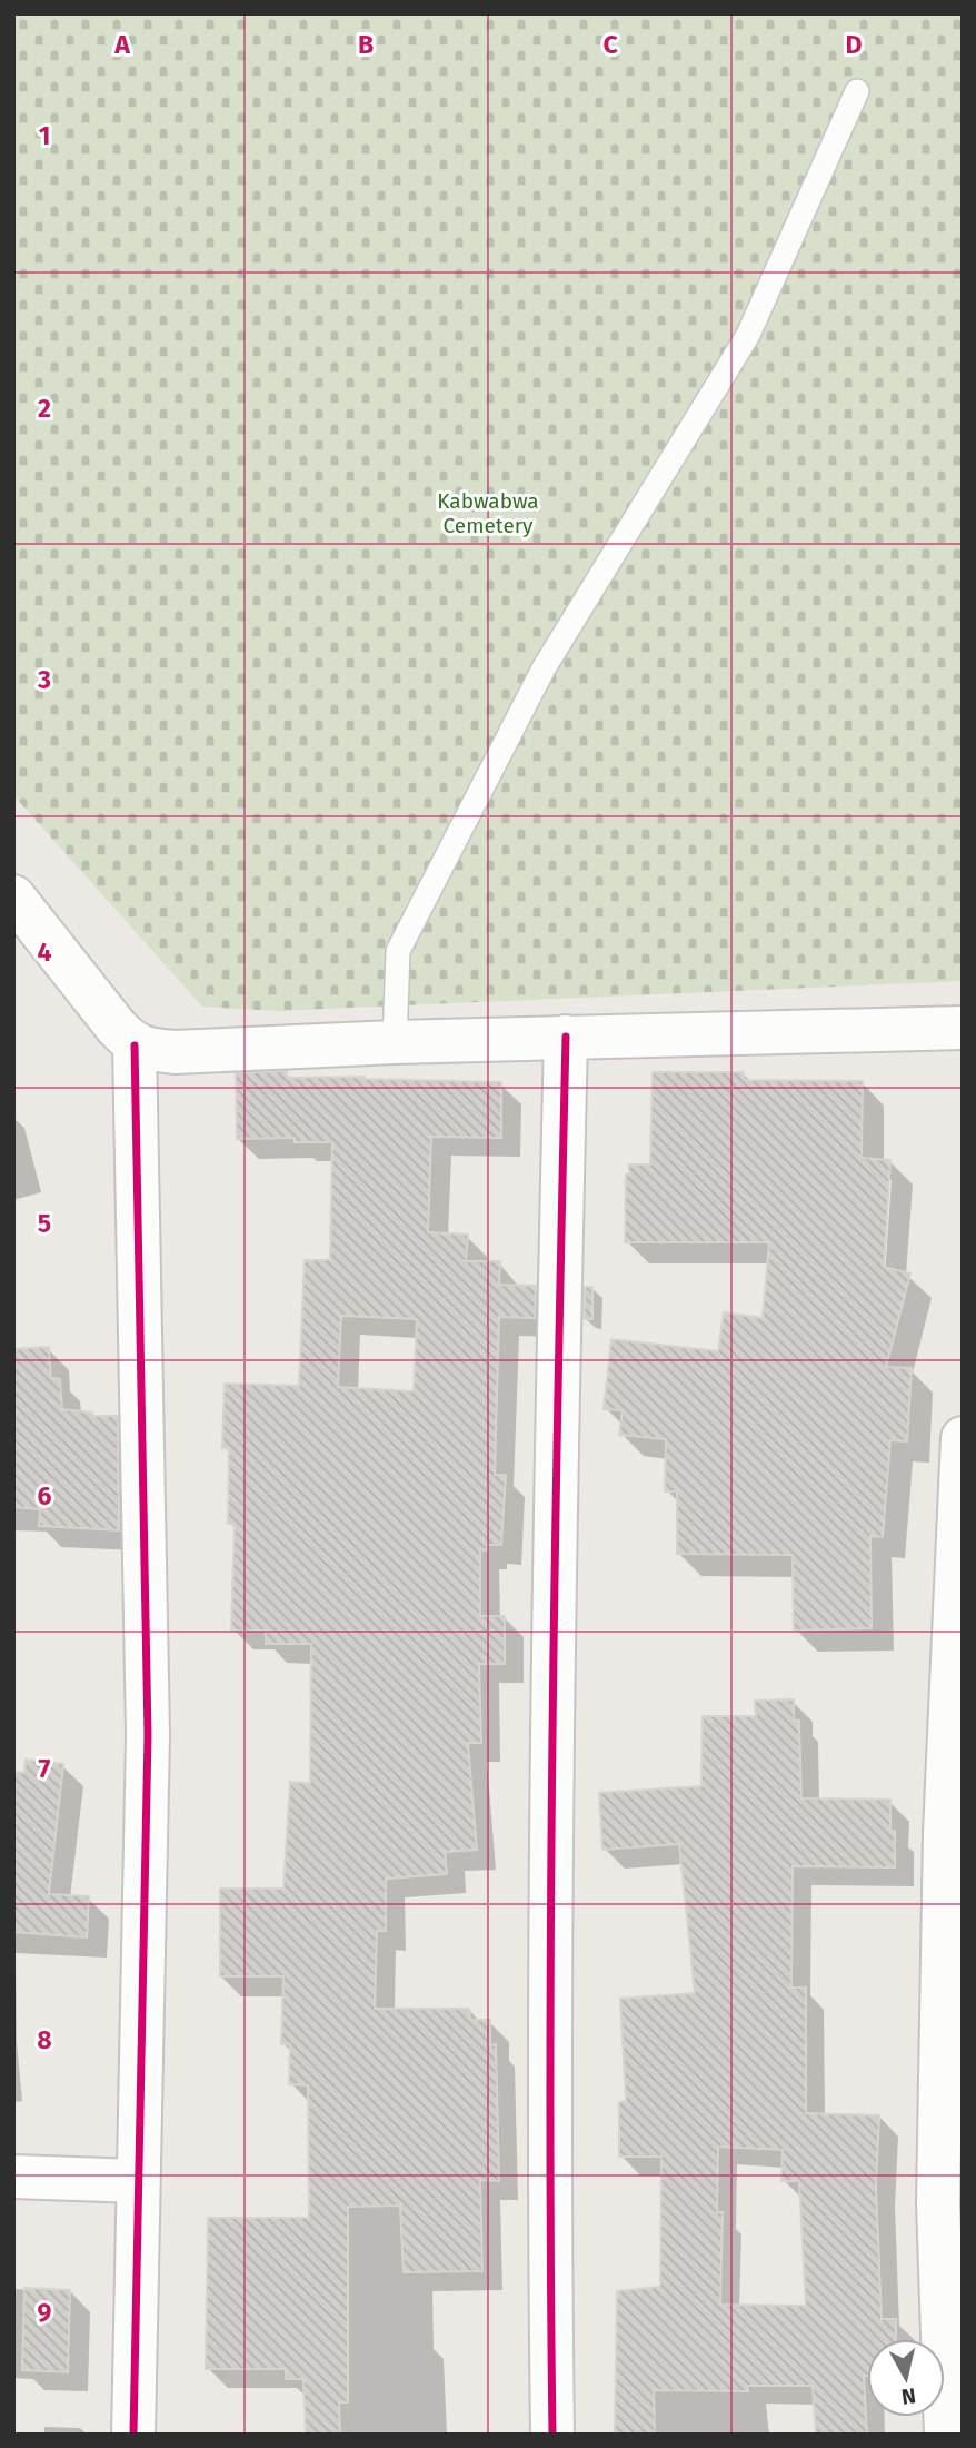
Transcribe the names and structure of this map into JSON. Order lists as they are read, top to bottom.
{
  "parks": ["Kabwabwa Cemetery"],
  "north": "bottom",
  "grid": {
    "columns": [
      "A",
      "B",
      "C",
      "D"
    ],
    "rows": [
      "1",
      "2",
      "3",
      "4",
      "5",
      "6",
      "7",
      "8",
      "9"
    ]
  }
}
